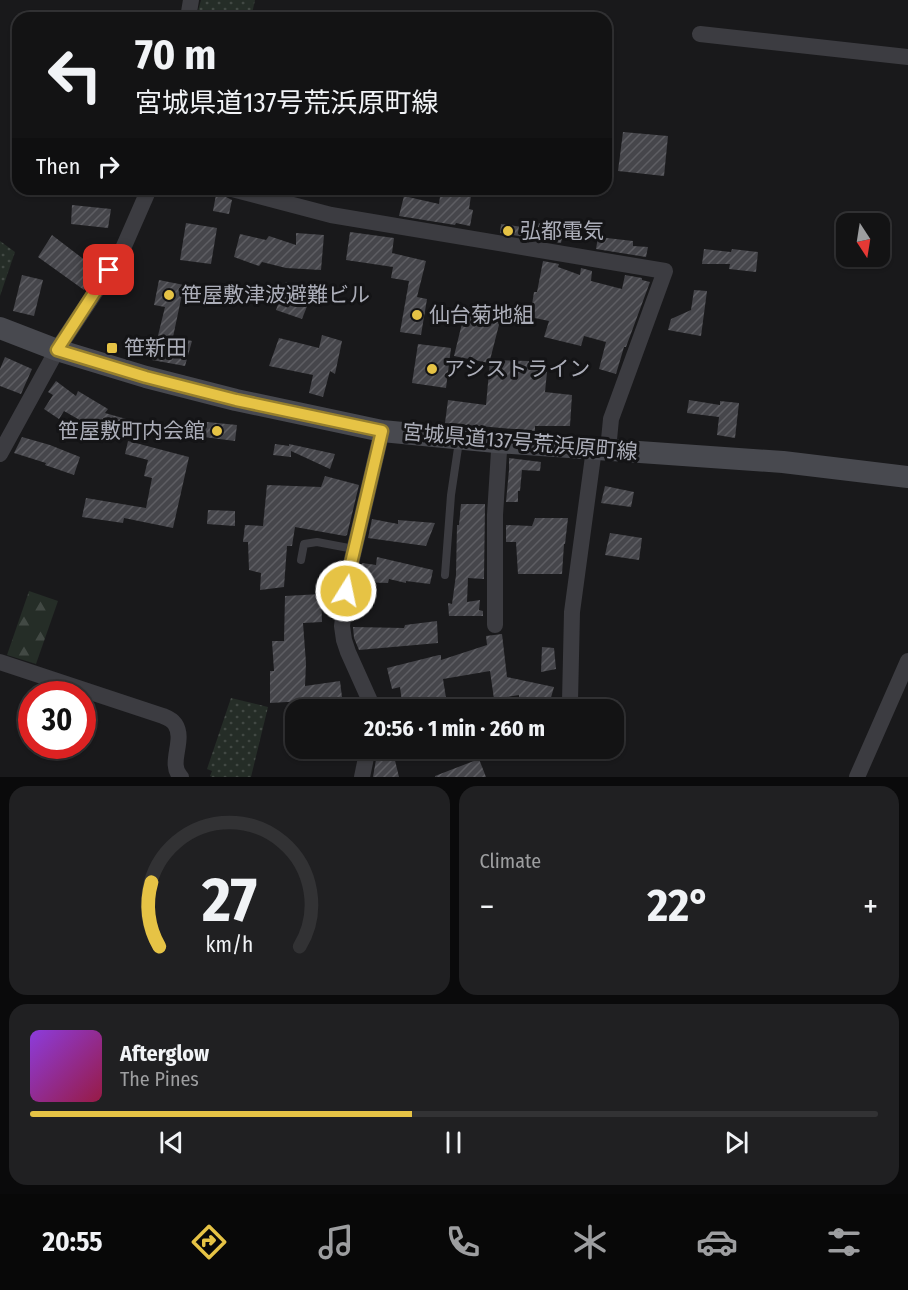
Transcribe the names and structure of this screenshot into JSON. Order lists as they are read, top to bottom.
{
  "streets": {
    "main road": ["宮城県道137号荒浜原町線"]
  },
  "places": {
    "other": [
      "弘都電気",
      "笹屋敷津波避難ビル",
      "仙台菊地組",
      "アシストライン",
      "笹屋敷町内会館"
    ],
    "transit": ["笹新田"]
  },
  "north": "bottom",
  "page": {
    "turn": ["70 m", "宮城県道137号荒浜原町線"],
    "then": "Then",
    "limit": "30",
    "trip": "20:56 · 1 min · 260 m",
    "tile": "Climate",
    "heat": ["−", "22°", "+"],
    "song": ["Afterglow", "The Pines"],
    "tabs": "20:55",
    "gauge": ["27", "km/h"]
  }
}
